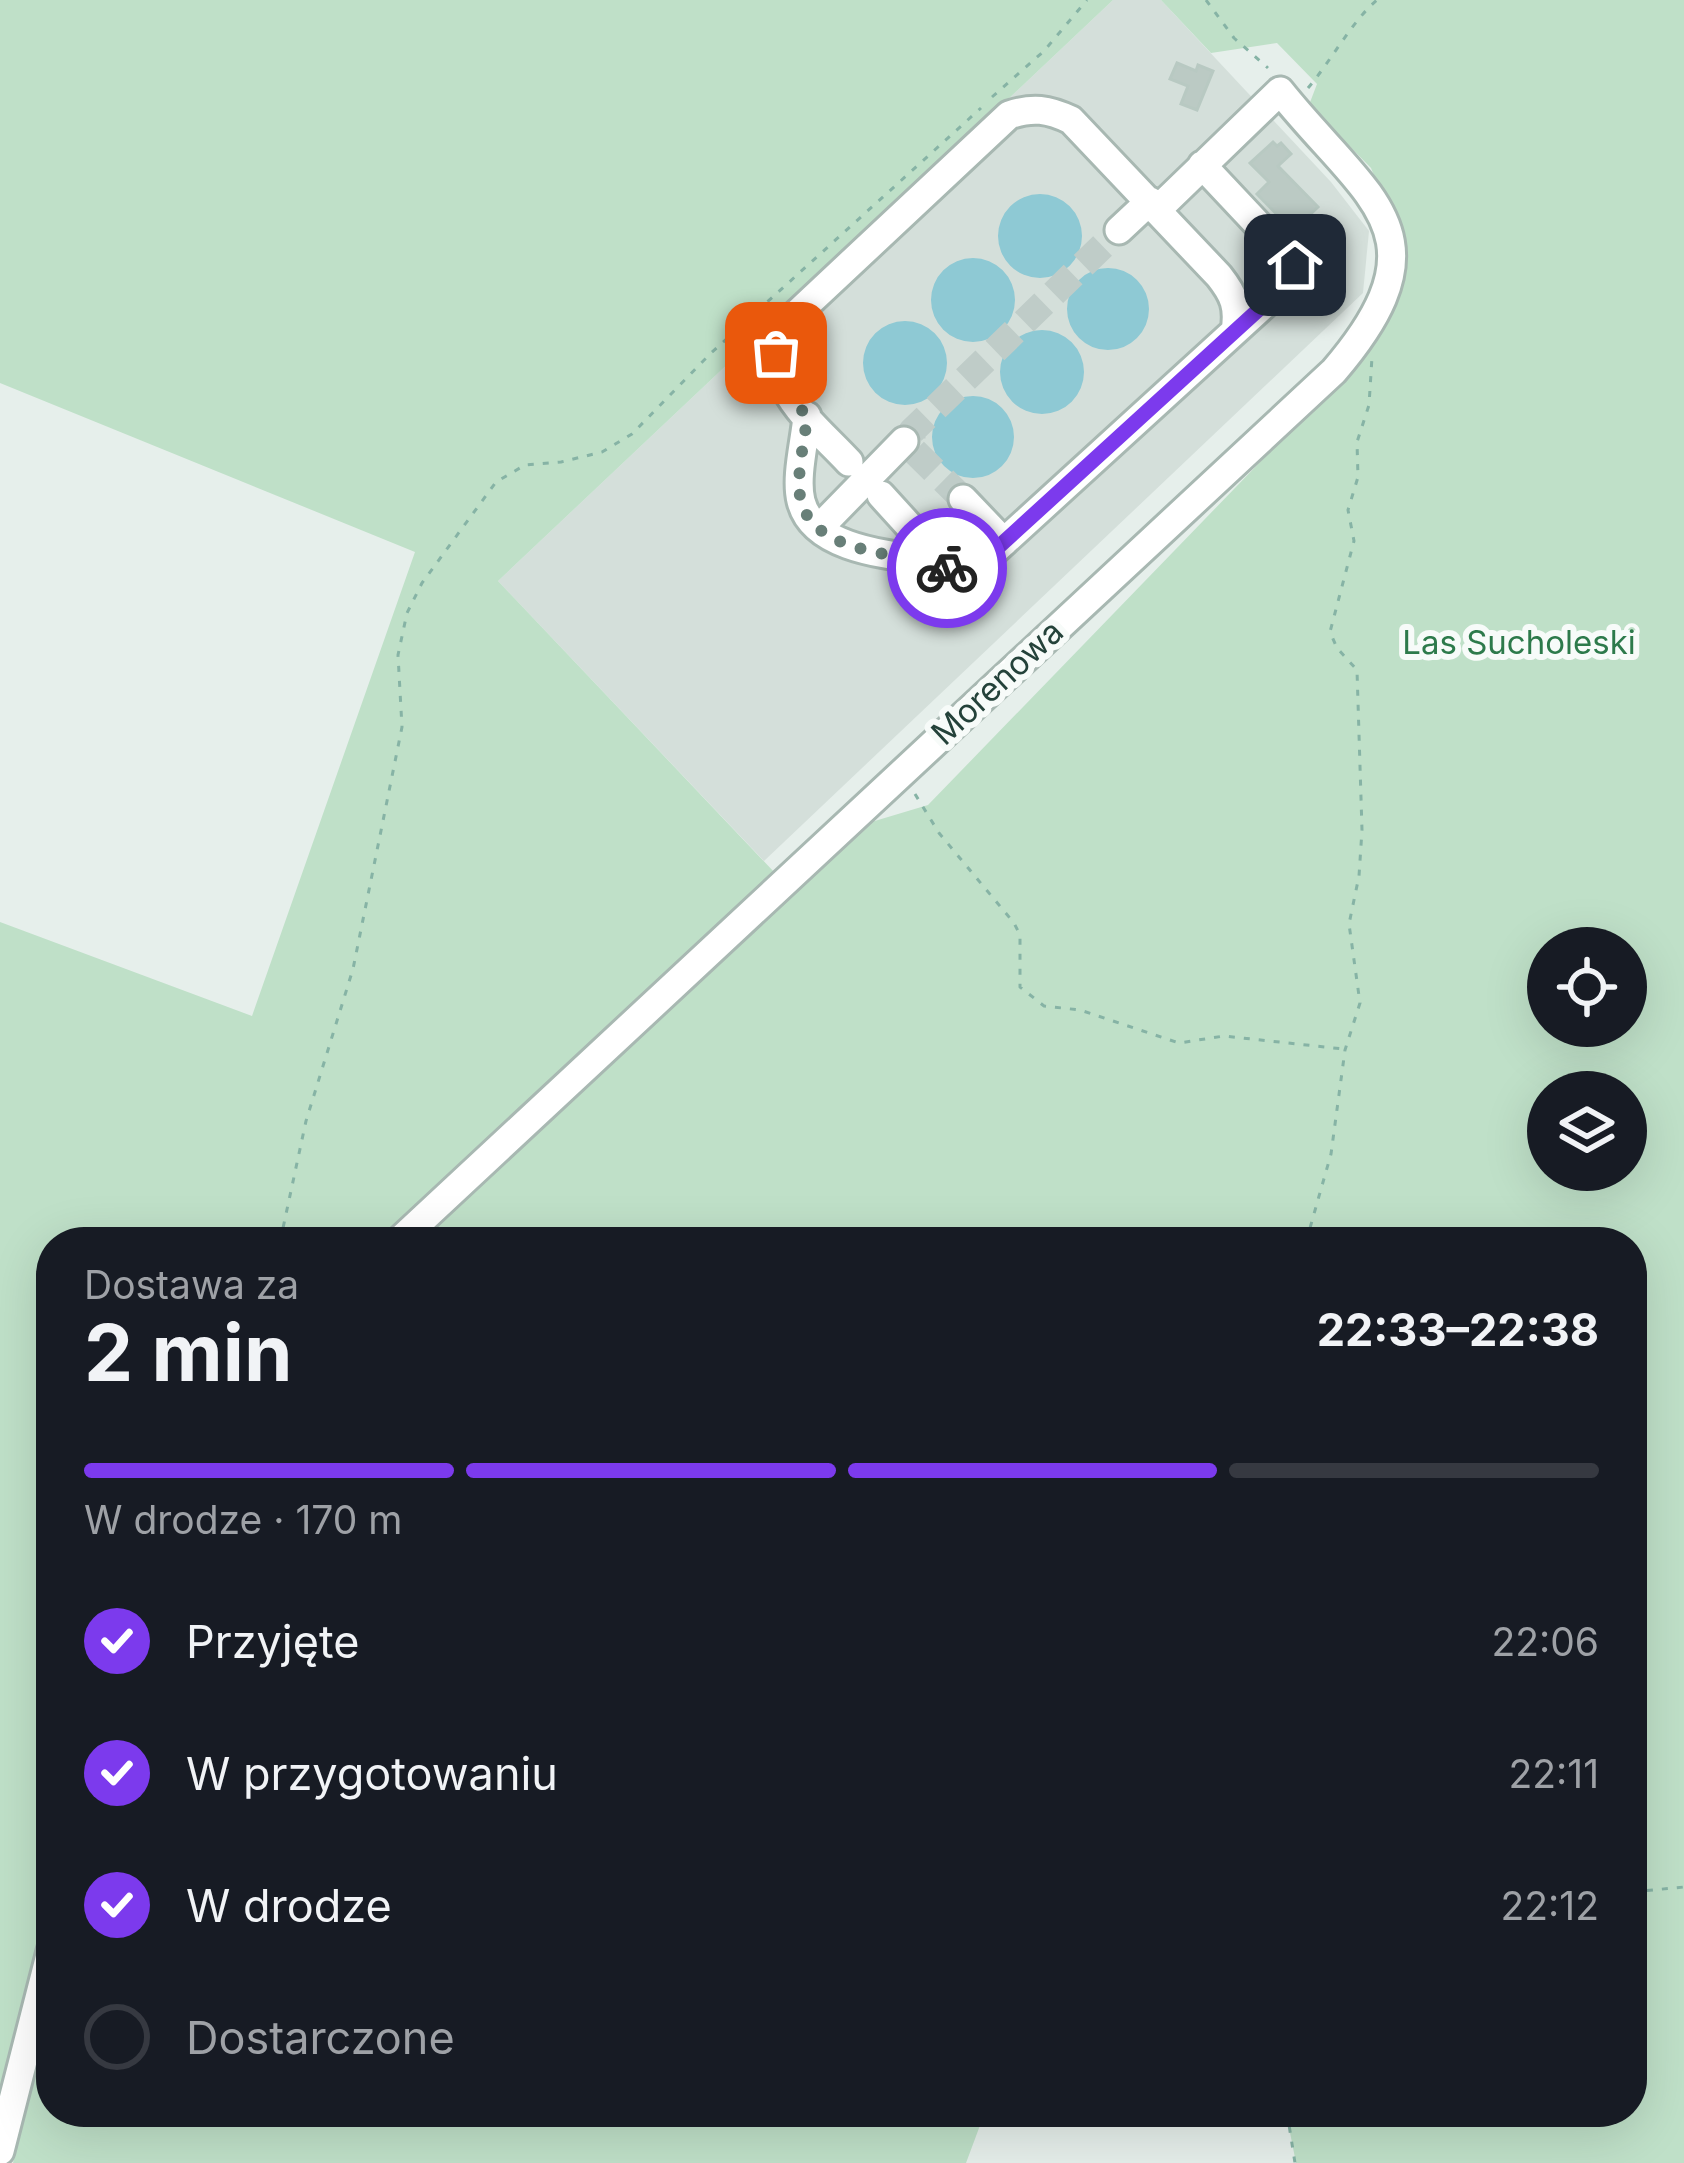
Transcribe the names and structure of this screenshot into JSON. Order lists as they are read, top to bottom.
{
  "streets": {
    "lane": ["Morenowa"]
  },
  "parks": ["Las Sucholeski"],
  "page": {
    "heading": ["2 min", "Dostawa za", "22:33–22:38"],
    "bar": "W drodze · 170 m",
    "list": [
      ["Przyjęte", "22:06"],
      ["W przygotowaniu", "22:11"],
      ["W drodze", "22:12"],
      "Dostarczone"
    ]
  }
}
